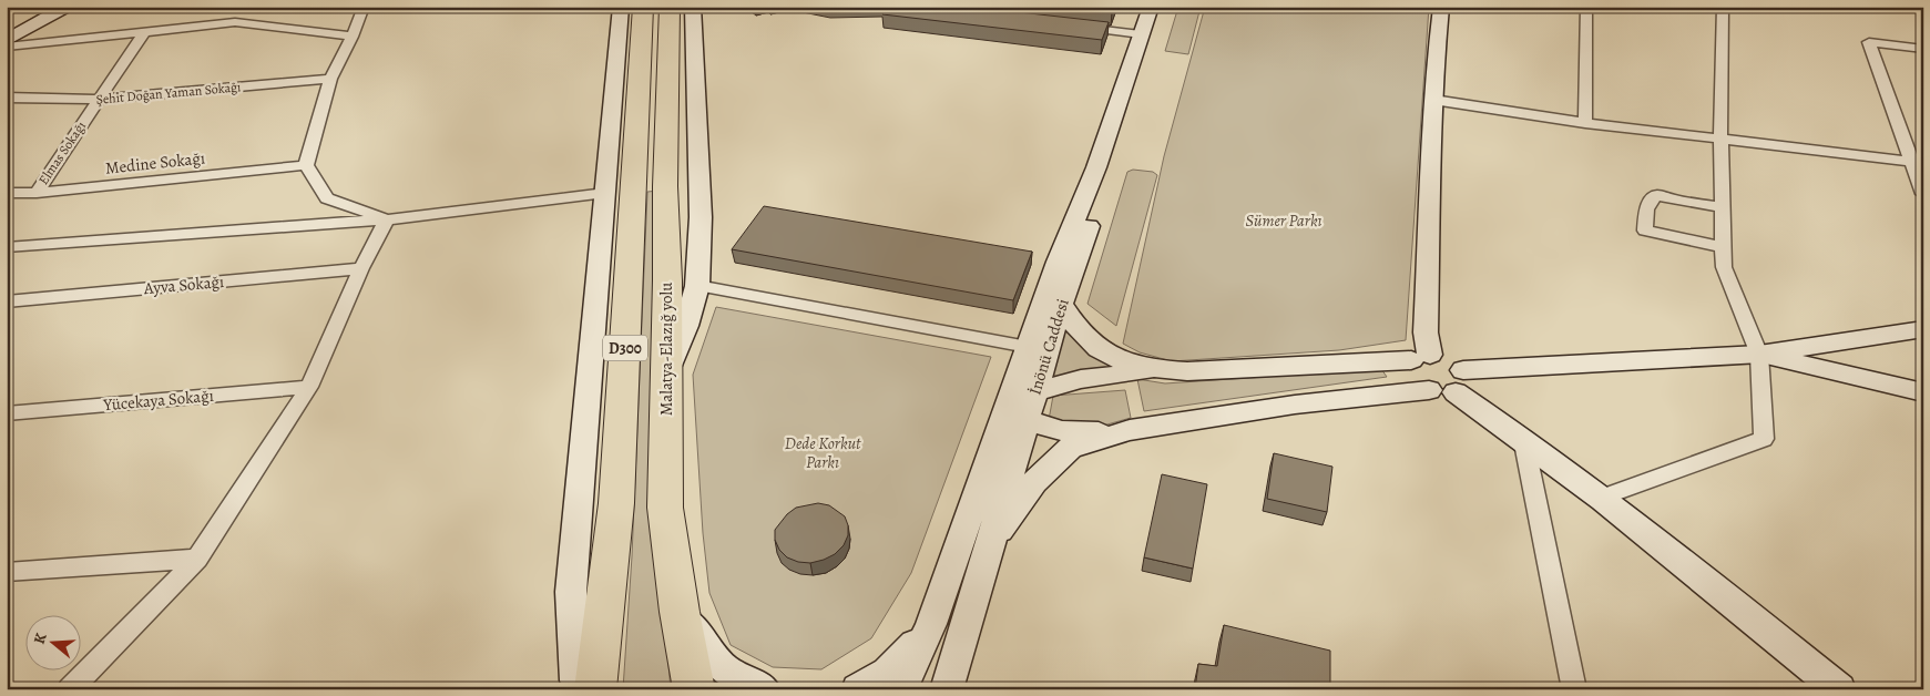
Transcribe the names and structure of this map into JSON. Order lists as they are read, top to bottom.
{
  "streets": {
    "highway": ["D300", "Malatya-Elazığ yolu"],
    "main road": ["İnönü Caddesi"],
    "street": [
      "Şehit Doğan Yaman Sokağı",
      "Elmas Sokağı",
      "Medine Sokağı",
      "Ayva Sokağı",
      "Yücekaya Sokağı"
    ]
  },
  "crossings": [
    ["Şehit Doğan Yaman Sokağı", "Elmas Sokağı"],
    ["Elmas Sokağı", "Medine Sokağı"]
  ],
  "parks": ["Sümer Parkı", "Dede Korkut Parkı"],
  "north": "left"
}
